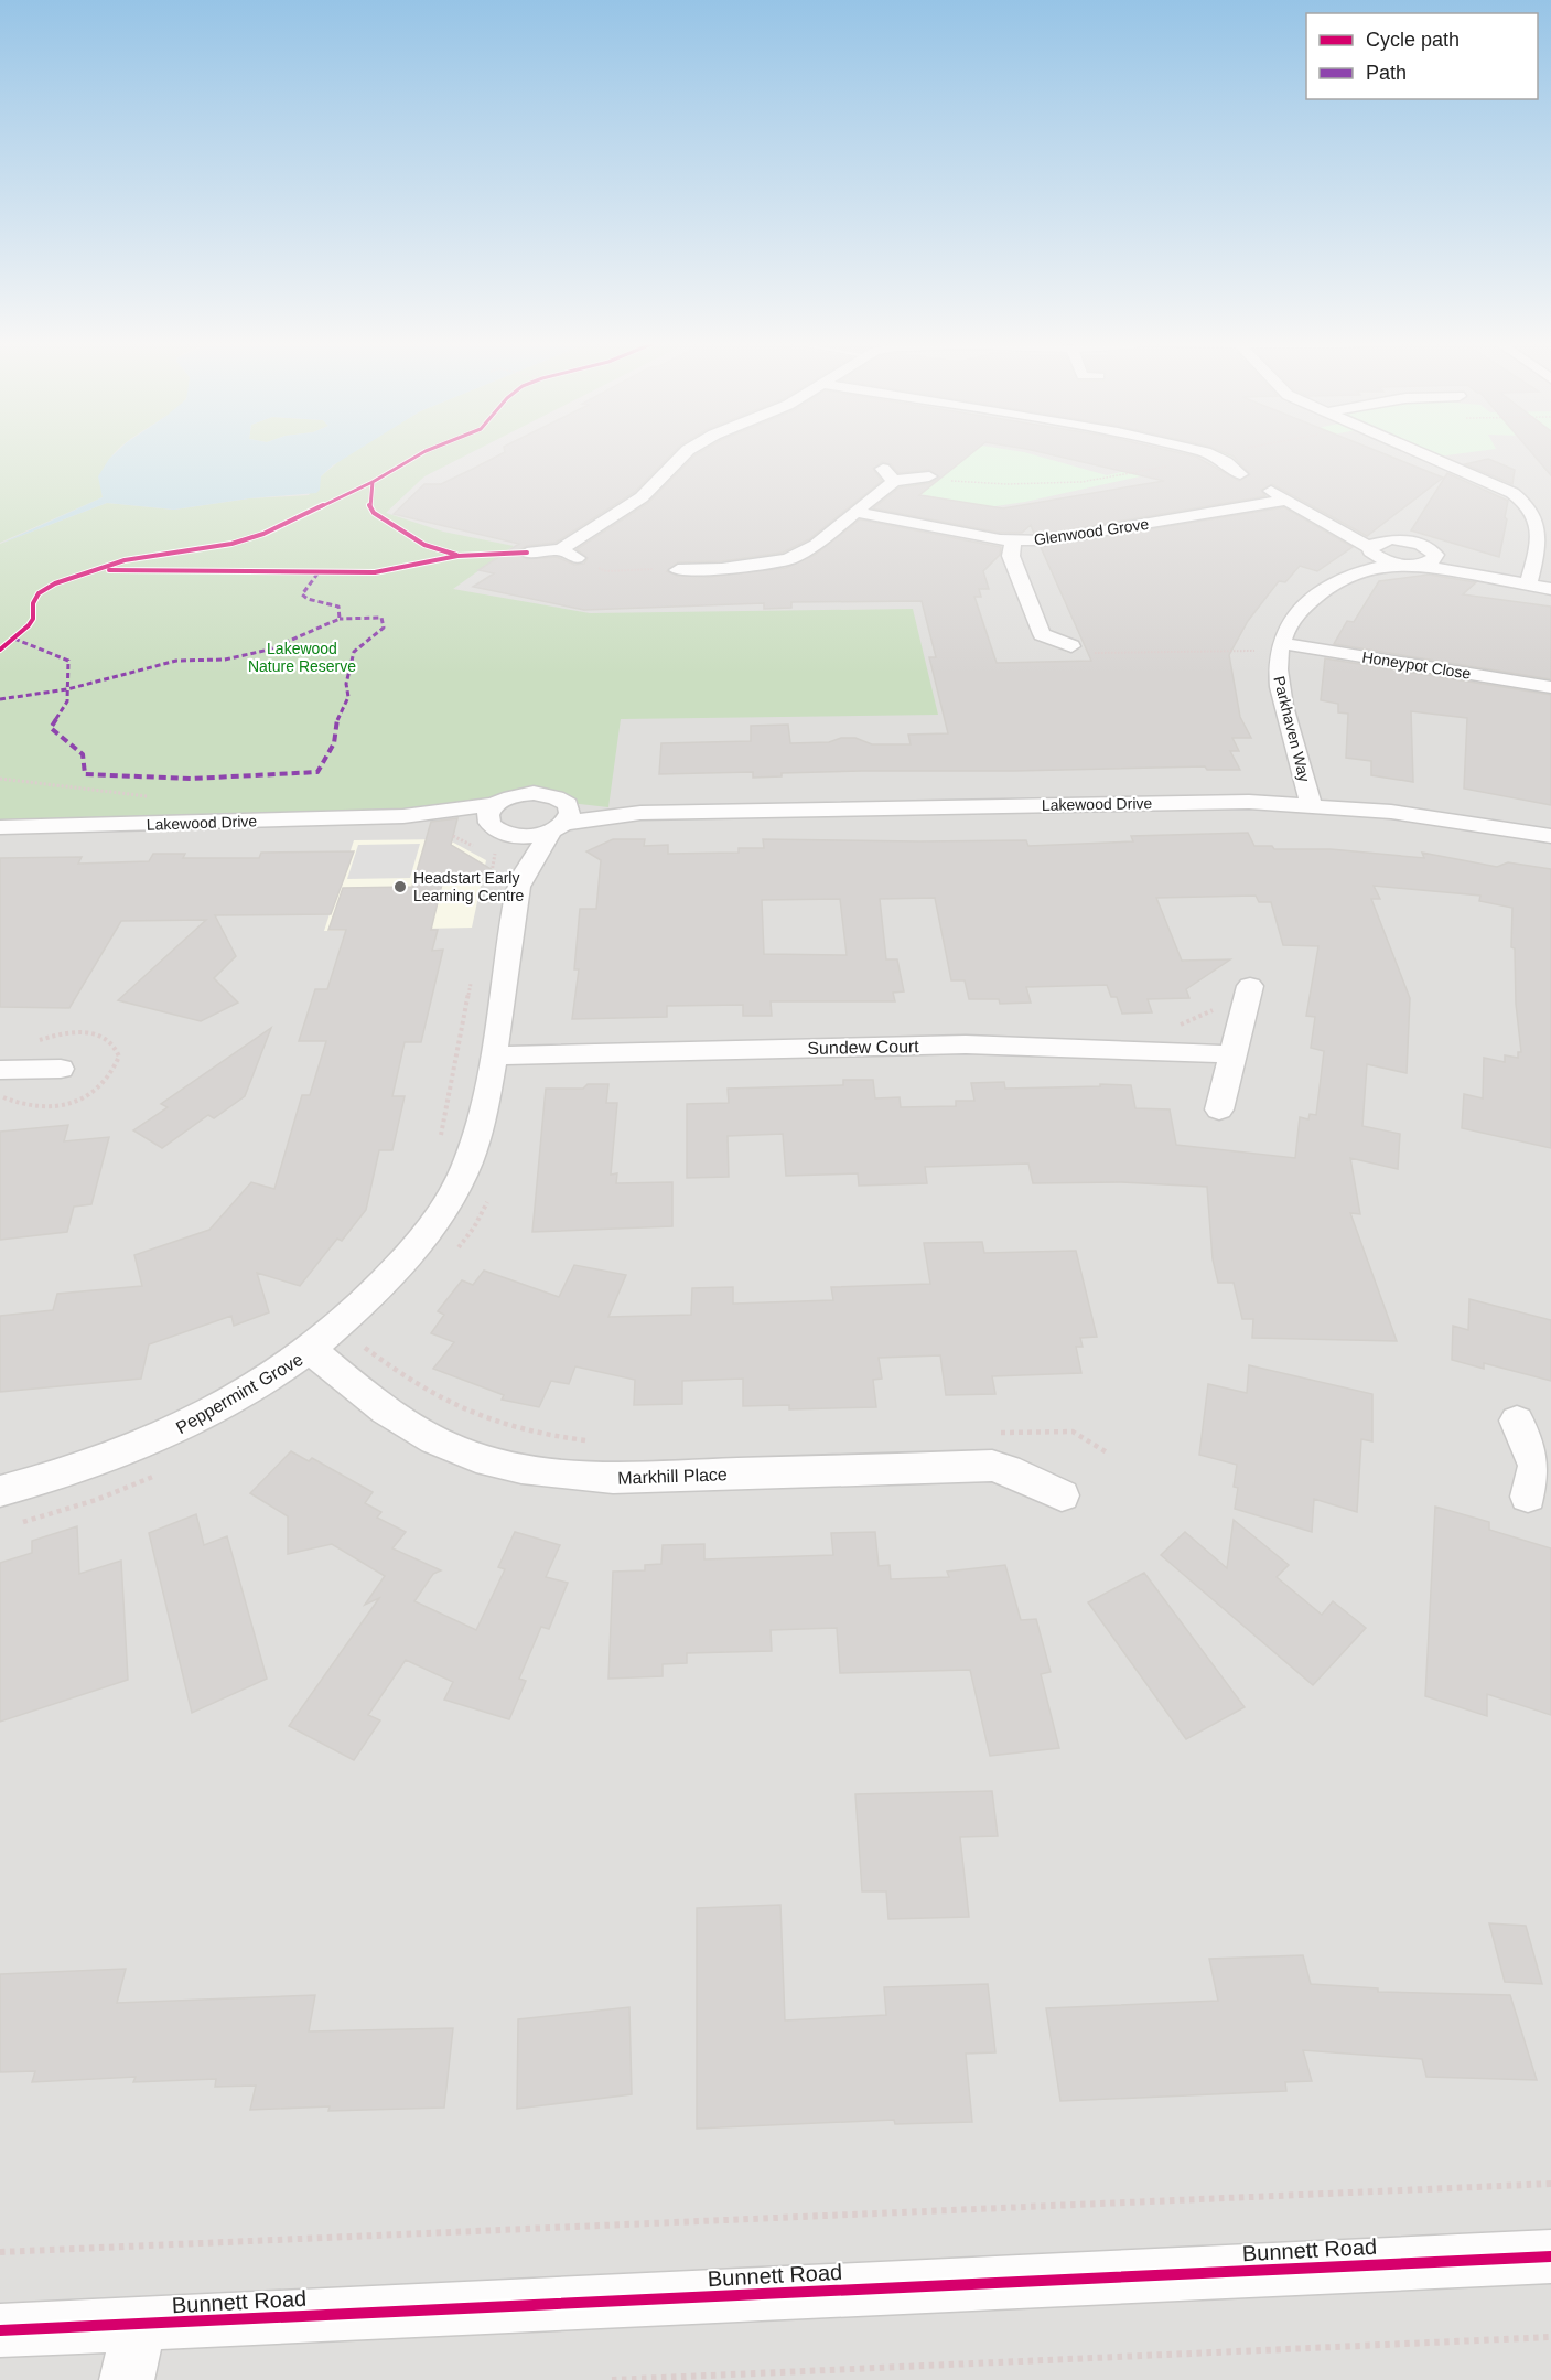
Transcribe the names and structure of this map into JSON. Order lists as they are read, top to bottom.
{
  "streets": {
    "street": [
      "Glenwood Grove",
      "Honeypot Close",
      "Parkhaven Way",
      "Lakewood Drive",
      "Sundew Court",
      "Peppermint Grove",
      "Markhill Place",
      "Bunnett Road"
    ]
  },
  "crossings": [
    ["Honeypot Close", "Parkhaven Way"],
    ["Parkhaven Way", "Lakewood Drive"],
    ["Lakewood Drive", "Peppermint Grove"],
    ["Sundew Court", "Peppermint Grove"],
    ["Peppermint Grove", "Markhill Place"]
  ],
  "parks": ["Lakewood Nature Reserve"],
  "places": ["Headstart Early Learning Centre"],
  "legend": ["Cycle path", "Path"]
}
